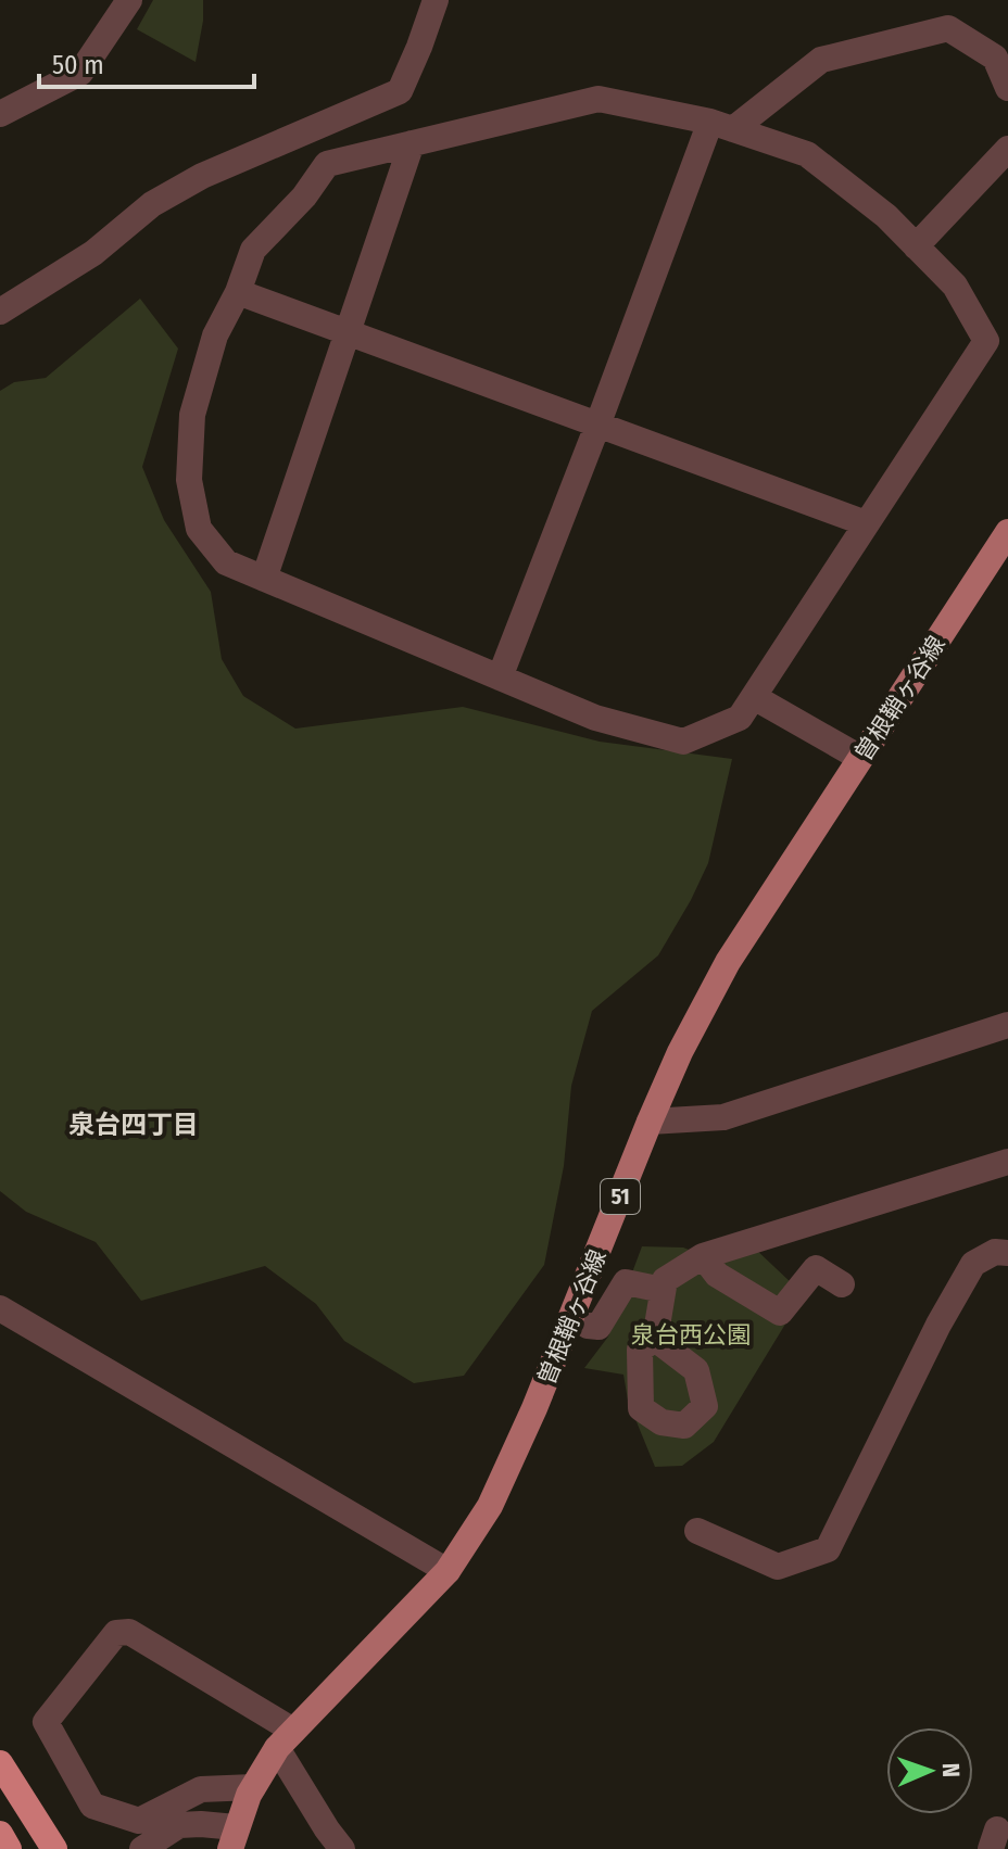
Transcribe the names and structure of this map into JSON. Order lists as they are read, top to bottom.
{
  "streets": {
    "main road": ["曽根鞘ヶ谷線", "51"]
  },
  "districts": ["泉台四丁目"],
  "parks": ["泉台西公園"],
  "scale_bar": "50 m",
  "north": "right"
}
